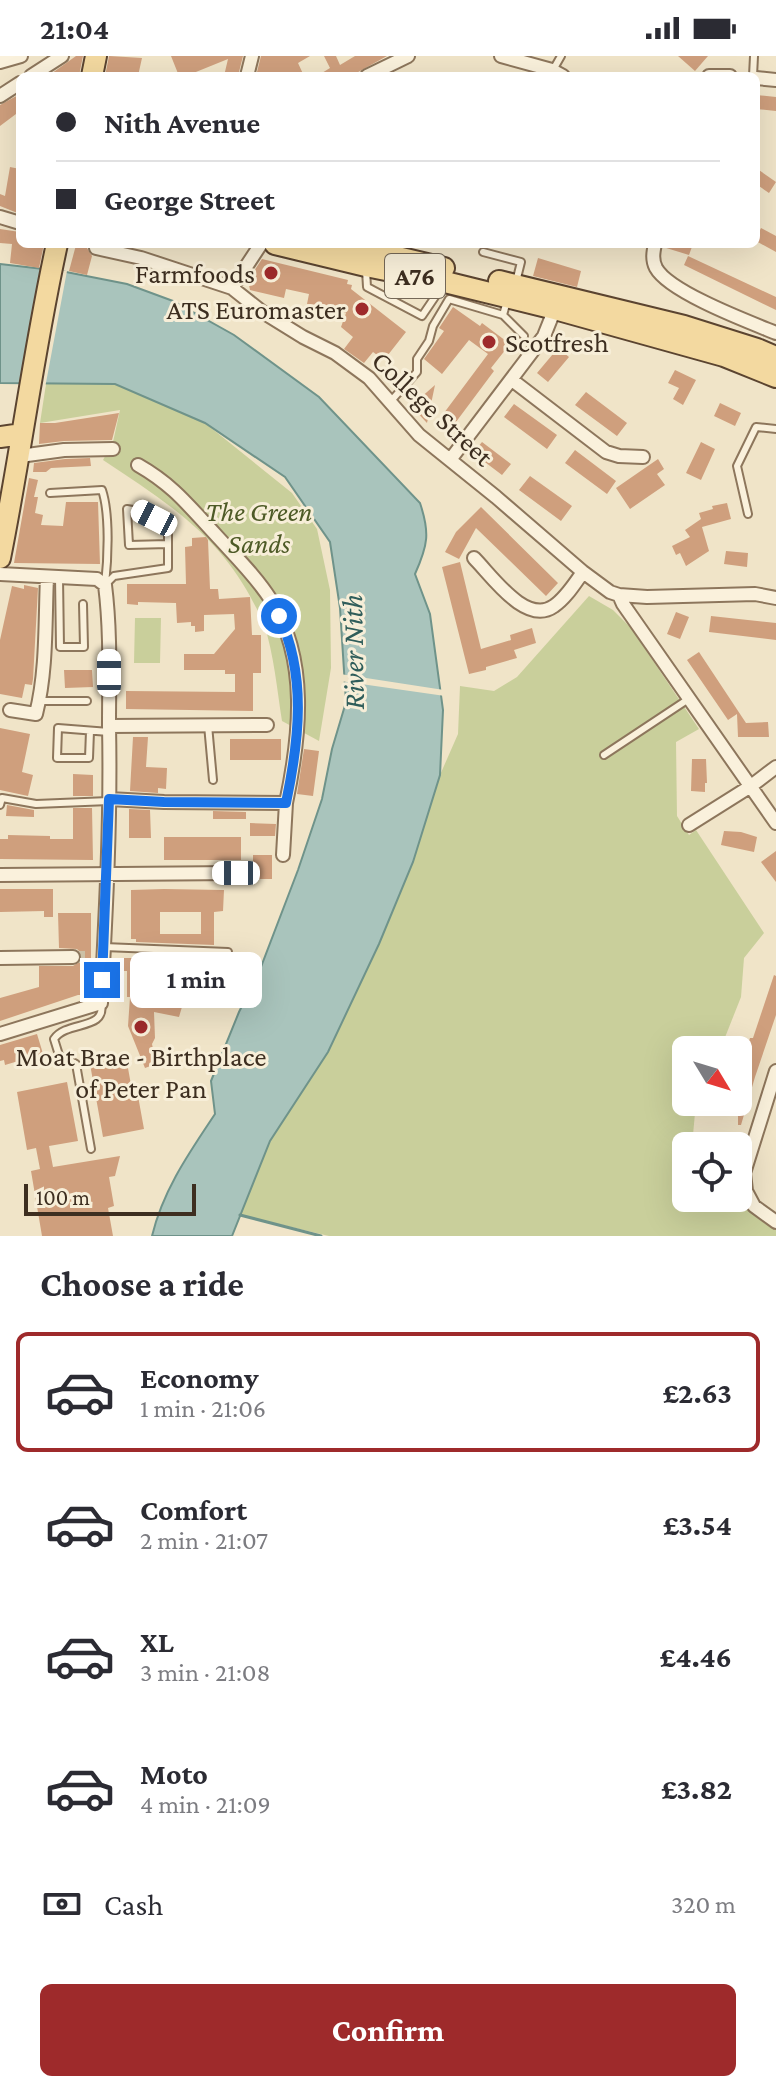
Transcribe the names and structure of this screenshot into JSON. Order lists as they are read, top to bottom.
{
  "streets": {
    "main road": ["A76"],
    "street": ["College Street"]
  },
  "water": ["River Nith"],
  "parks": ["The Green Sands"],
  "places": [
    "Farmfoods",
    "ATS Euromaster",
    "Scotfresh",
    "Moat Brae - Birthplace of Peter Pan"
  ],
  "scale_bar": "100 m",
  "north": "bottom right",
  "page": {
    "status": "21:04",
    "banner": ["Nith Avenue", "George Street"],
    "bubble": "1 min",
    "scale": "100 m",
    "heading": "Choose a ride",
    "list": [
      {
        "name": "Economy",
        "note": "1 min · 21:06",
        "value": "£2.63"
      },
      {
        "name": "Comfort",
        "note": "2 min · 21:07",
        "value": "£3.54"
      },
      {
        "name": "XL",
        "note": "3 min · 21:08",
        "value": "£4.46"
      },
      {
        "name": "Moto",
        "note": "4 min · 21:09",
        "value": "£3.82"
      }
    ],
    "pay": ["Cash", "320 m"],
    "buttons": "Confirm"
  }
}
